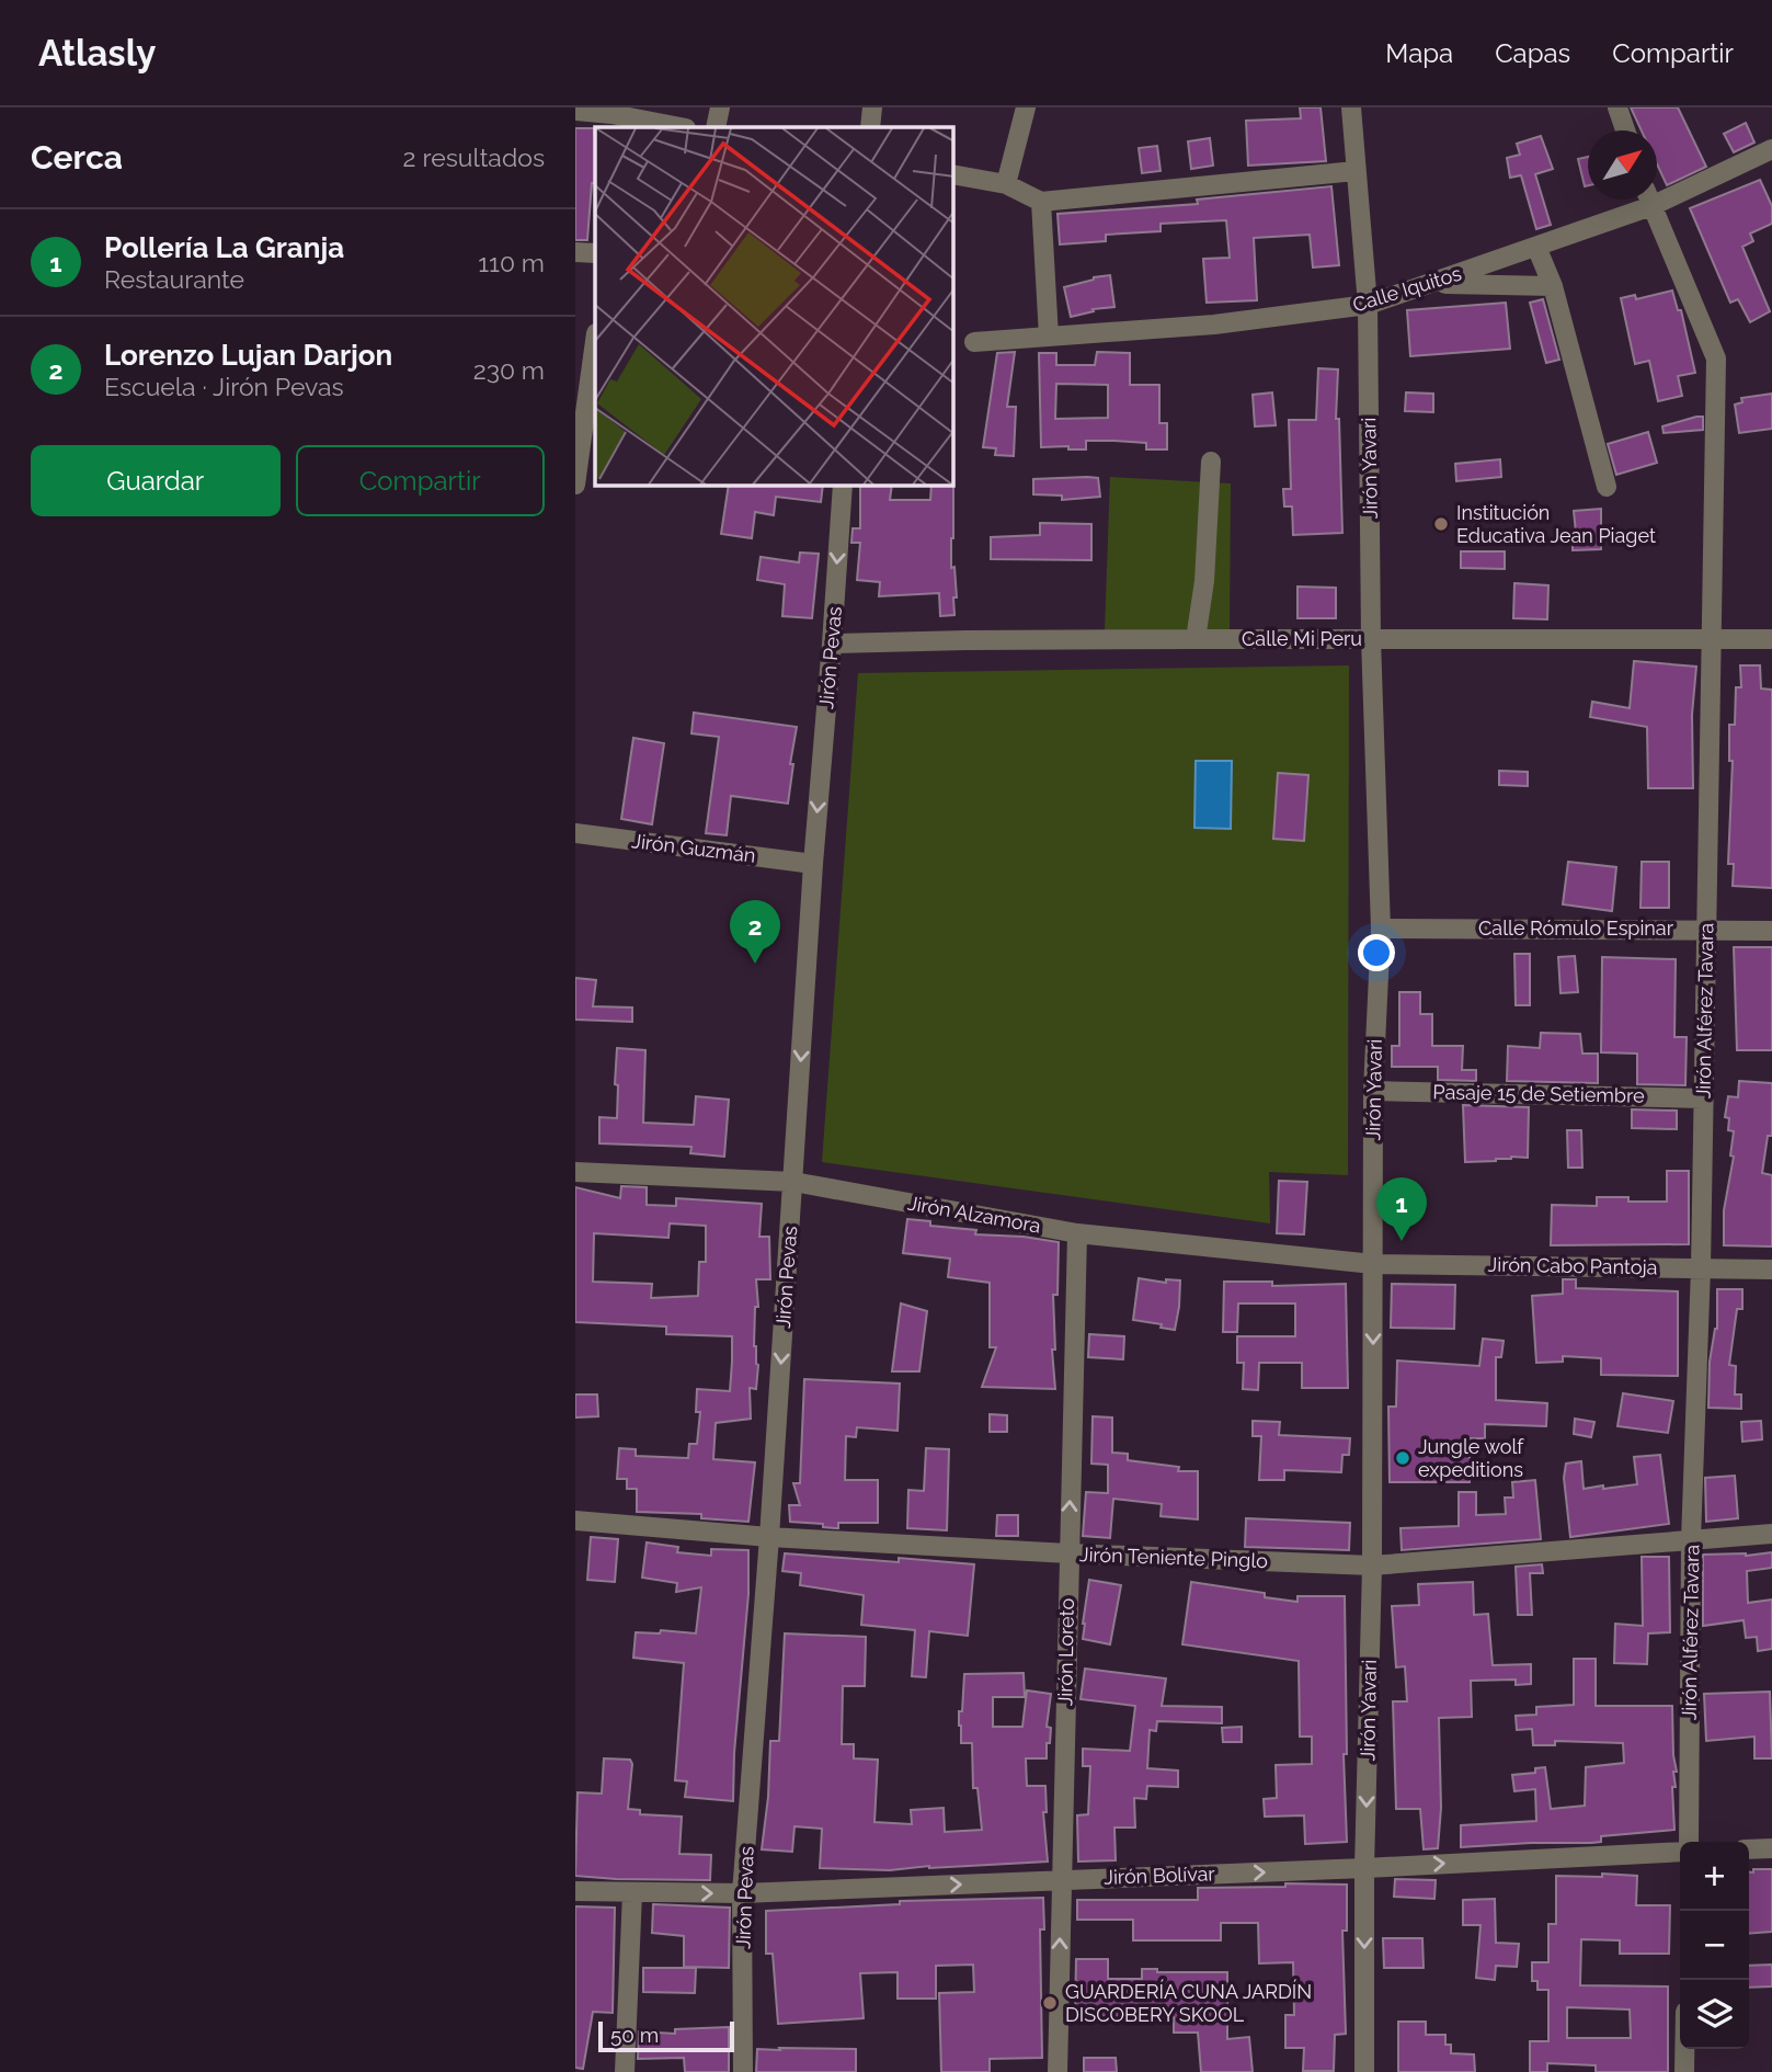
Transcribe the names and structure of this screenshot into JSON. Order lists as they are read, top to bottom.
{
  "streets": {
    "street": [
      "Calle Iquitos",
      "Jirón Yavari",
      "Calle Mi Peru",
      "Jirón Pevas",
      "Jirón Guzmán",
      "Calle Rómulo Espinar",
      "Jirón Alférez Tavara",
      "Pasaje 15 de Setiembre",
      "Jirón Alzamora",
      "Jirón Cabo Pantoja",
      "Jirón Teniente Pinglo",
      "Jirón Loreto",
      "Jirón Bolívar"
    ]
  },
  "crossings": [
    ["Calle Iquitos", "Jirón Yavari"],
    ["Jirón Yavari", "Calle Mi Peru"],
    ["Jirón Yavari", "Calle Rómulo Espinar"],
    ["Jirón Yavari", "Pasaje 15 de Setiembre"],
    ["Jirón Yavari", "Jirón Alzamora"],
    ["Jirón Yavari", "Jirón Cabo Pantoja"],
    ["Jirón Yavari", "Jirón Teniente Pinglo"],
    ["Jirón Yavari", "Jirón Bolívar"],
    ["Calle Mi Peru", "Jirón Pevas"],
    ["Calle Mi Peru", "Jirón Alférez Tavara"],
    ["Jirón Pevas", "Jirón Guzmán"],
    ["Jirón Pevas", "Jirón Alzamora"],
    ["Jirón Pevas", "Jirón Teniente Pinglo"],
    ["Jirón Pevas", "Jirón Bolívar"],
    ["Calle Rómulo Espinar", "Jirón Alférez Tavara"],
    ["Jirón Alférez Tavara", "Pasaje 15 de Setiembre"],
    ["Jirón Alférez Tavara", "Jirón Cabo Pantoja"],
    ["Jirón Alférez Tavara", "Jirón Teniente Pinglo"],
    ["Jirón Alzamora", "Jirón Cabo Pantoja"],
    ["Jirón Alzamora", "Jirón Loreto"],
    ["Jirón Teniente Pinglo", "Jirón Loreto"],
    ["Jirón Loreto", "Jirón Bolívar"]
  ],
  "one_way": [
    "Jirón Yavari",
    "Jirón Pevas",
    "Jirón Loreto",
    "Jirón Bolívar"
  ],
  "places": ["Institución Educativa Jean Piaget", "Jungle wolf expeditions", "GUARDERÍA CUNA JARDÍN DISCOBERY SKOOL"],
  "scale_bar": "50 m",
  "north": "top right",
  "page": {
    "header": "Atlasly",
    "nav": ["Mapa", "Capas", "Compartir"],
    "heading": ["Cerca", "2 resultados"],
    "list": [
      {
        "mark": "1",
        "name": "Pollería La Granja",
        "note": "Restaurante",
        "value": "110 m"
      },
      {
        "mark": "2",
        "name": "Lorenzo Lujan Darjon",
        "note": "Escuela · Jirón Pevas",
        "value": "230 m"
      }
    ],
    "buttons": ["Guardar", "Compartir"],
    "pins": ["2", "1"],
    "map_buttons": ["+", "−"],
    "scale": "50 m"
  }
}
